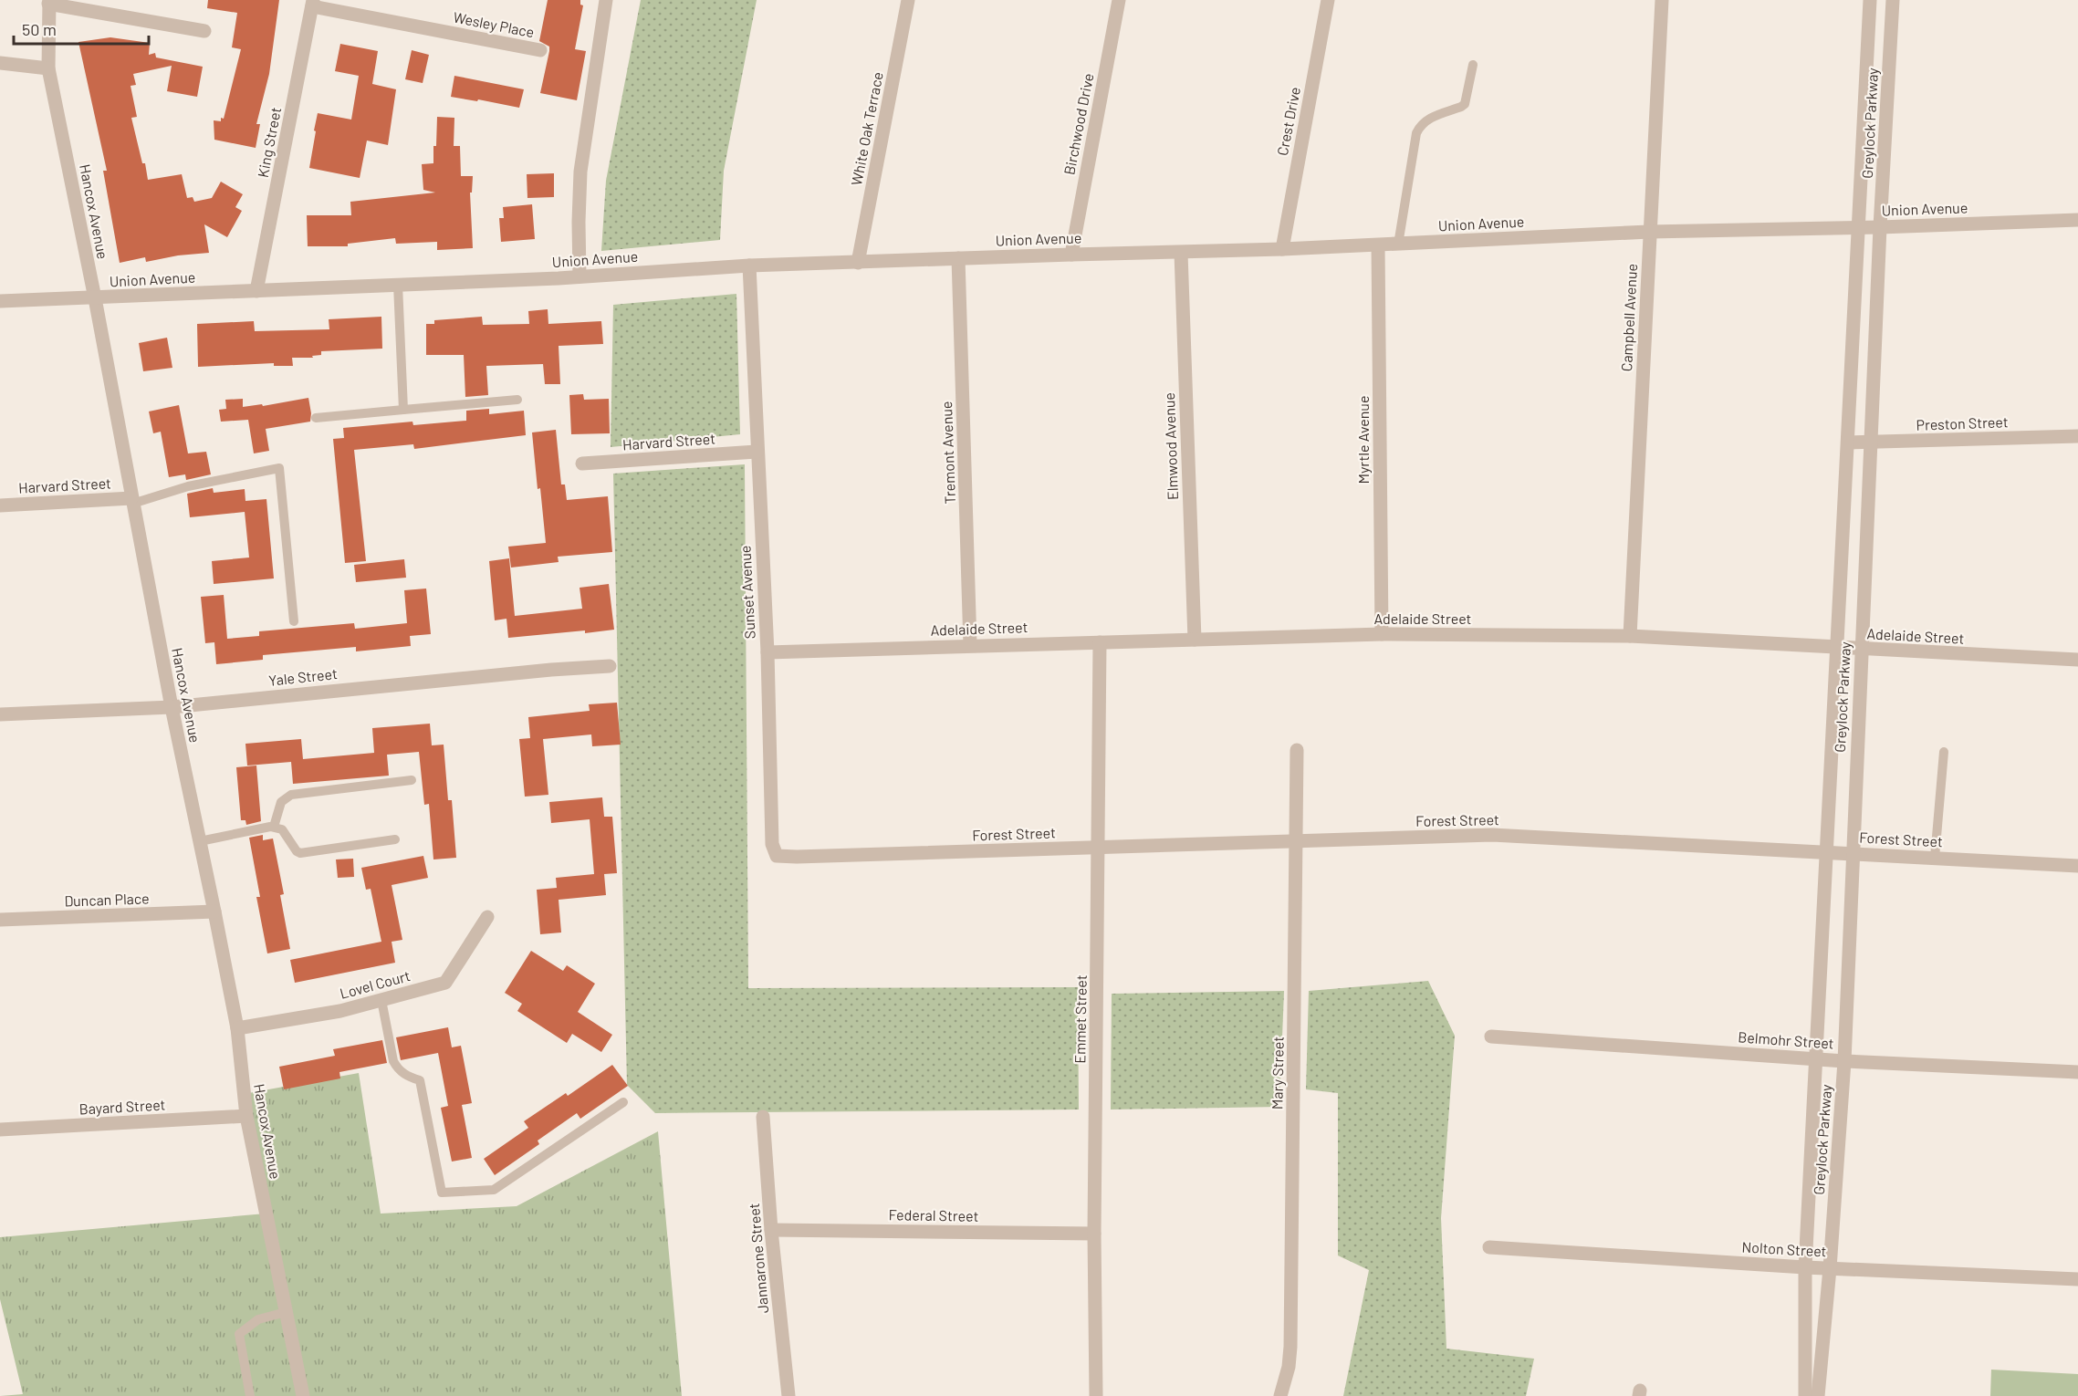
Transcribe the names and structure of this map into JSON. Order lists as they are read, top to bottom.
{
  "streets": {
    "street": [
      "Wesley Place",
      "Crest Drive",
      "Greylock Parkway",
      "Birchwood Drive",
      "White Oak Terrace",
      "King Street",
      "Union Avenue",
      "Hancox Avenue",
      "Campbell Avenue",
      "Preston Street",
      "Myrtle Avenue",
      "Harvard Street",
      "Elmwood Avenue",
      "Tremont Avenue",
      "Sunset Avenue",
      "Adelaide Street",
      "Yale Street",
      "Forest Street",
      "Duncan Place",
      "Lovel Court",
      "Emmet Street",
      "Belmohr Street",
      "Mary Street",
      "Bayard Street",
      "Federal Street",
      "Nolton Street",
      "Jannarone Street"
    ]
  },
  "crossings": [
    ["Wesley Place", "King Street"],
    ["Crest Drive", "Union Avenue"],
    ["Greylock Parkway", "Union Avenue"],
    ["Greylock Parkway", "Preston Street"],
    ["Greylock Parkway", "Adelaide Street"],
    ["Greylock Parkway", "Forest Street"],
    ["Greylock Parkway", "Belmohr Street"],
    ["Greylock Parkway", "Nolton Street"],
    ["Birchwood Drive", "Union Avenue"],
    ["White Oak Terrace", "Union Avenue"],
    ["King Street", "Union Avenue"],
    ["Union Avenue", "Hancox Avenue"],
    ["Union Avenue", "Campbell Avenue"],
    ["Union Avenue", "Myrtle Avenue"],
    ["Union Avenue", "Elmwood Avenue"],
    ["Union Avenue", "Tremont Avenue"],
    ["Union Avenue", "Sunset Avenue"],
    ["Hancox Avenue", "Harvard Street"],
    ["Hancox Avenue", "Yale Street"],
    ["Hancox Avenue", "Duncan Place"],
    ["Hancox Avenue", "Lovel Court"],
    ["Hancox Avenue", "Bayard Street"],
    ["Campbell Avenue", "Adelaide Street"],
    ["Myrtle Avenue", "Adelaide Street"],
    ["Harvard Street", "Sunset Avenue"],
    ["Elmwood Avenue", "Adelaide Street"],
    ["Tremont Avenue", "Adelaide Street"],
    ["Sunset Avenue", "Adelaide Street"],
    ["Sunset Avenue", "Forest Street"],
    ["Adelaide Street", "Emmet Street"],
    ["Forest Street", "Emmet Street"],
    ["Forest Street", "Mary Street"],
    ["Emmet Street", "Federal Street"],
    ["Federal Street", "Jannarone Street"]
  ],
  "scale_bar": "50 m"
}
